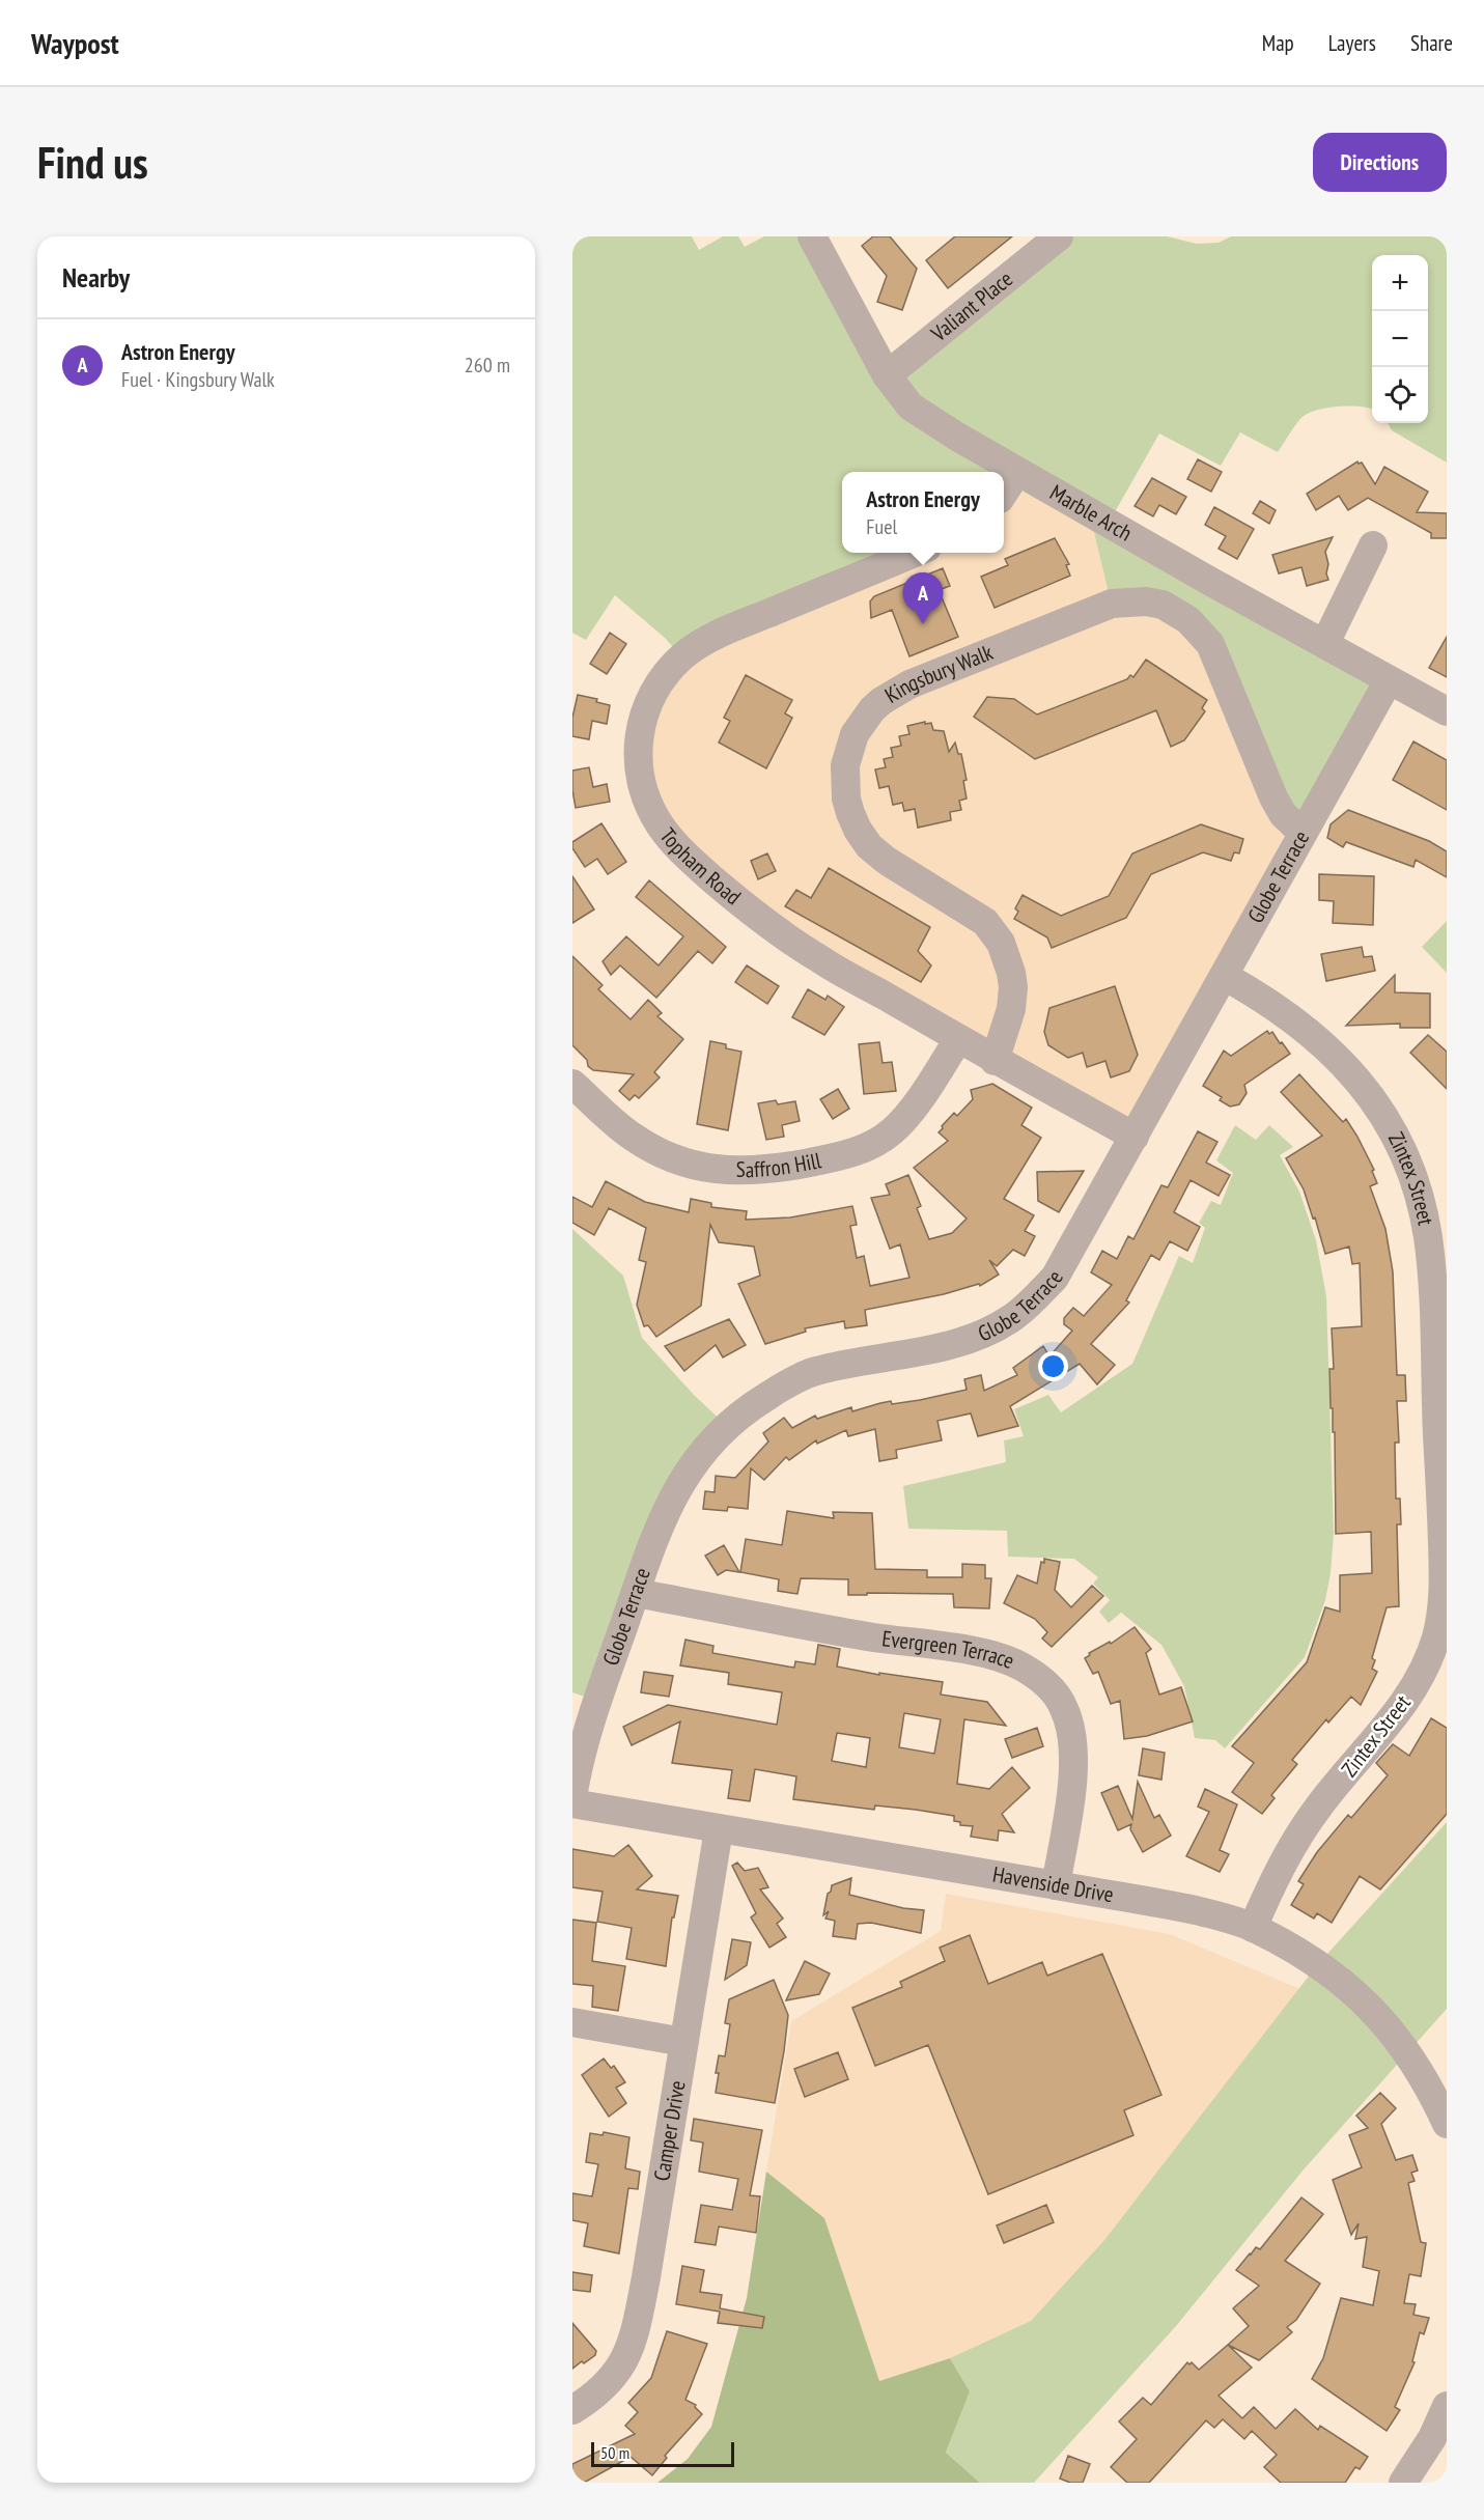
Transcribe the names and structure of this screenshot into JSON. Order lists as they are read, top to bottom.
{
  "streets": {
    "street": [
      "Valiant Place",
      "Marble Arch",
      "Kingsbury Walk",
      "Topham Road",
      "Globe Terrace",
      "Saffron Hill",
      "Zintex Street",
      "Evergreen Terrace",
      "Havenside Drive",
      "Camper Drive"
    ]
  },
  "crossings": [
    ["Valiant Place", "Marble Arch"],
    ["Marble Arch", "Globe Terrace"],
    ["Kingsbury Walk", "Topham Road"],
    ["Kingsbury Walk", "Globe Terrace"],
    ["Topham Road", "Globe Terrace"],
    ["Topham Road", "Saffron Hill"],
    ["Globe Terrace", "Zintex Street"],
    ["Globe Terrace", "Evergreen Terrace"],
    ["Zintex Street", "Havenside Drive"],
    ["Evergreen Terrace", "Havenside Drive"],
    ["Havenside Drive", "Camper Drive"]
  ],
  "scale_bar": "50 m",
  "page": {
    "header": "Waypost",
    "nav": ["Map", "Layers", "Share"],
    "buttons": "Directions",
    "title": "Find us",
    "heading": "Nearby",
    "map_buttons": ["+", "−"],
    "list": [
      {
        "mark": "A",
        "name": "Astron Energy",
        "note": "Fuel · Kingsbury Walk",
        "value": "260 m"
      }
    ],
    "popup": ["Astron Energy", "Fuel"],
    "pins": "A",
    "scale": "50 m"
  }
}
